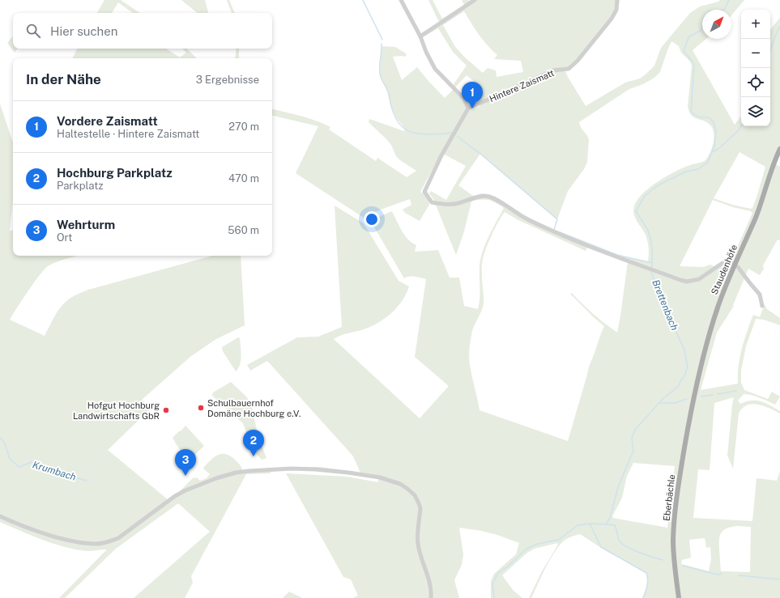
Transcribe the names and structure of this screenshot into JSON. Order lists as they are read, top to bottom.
{
  "streets": {
    "main road": ["Staudenhöfe", "Eberbächle"],
    "street": ["Hintere Zaismatt"]
  },
  "crossings": [
    ["Staudenhöfe", "Eberbächle"]
  ],
  "water": ["Brettenbach", "Krumbach"],
  "places": ["Schulbauernhof Domäne Hochburg e.V.", "Hofgut Hochburg Landwirtschafts GbR"],
  "north": "top right",
  "page": {
    "map_buttons": ["+", "−"],
    "search": "Hier suchen",
    "heading": ["In der Nähe", "3 Ergebnisse"],
    "pins": ["1", "2", "3"],
    "list": [
      {
        "mark": "1",
        "name": "Vordere Zaismatt",
        "note": "Haltestelle · Hintere Zaismatt",
        "value": "270 m"
      },
      {
        "mark": "2",
        "name": "Hochburg Parkplatz",
        "note": "Parkplatz",
        "value": "470 m"
      },
      {
        "mark": "3",
        "name": "Wehrturm",
        "note": "Ort",
        "value": "560 m"
      }
    ]
  }
}
